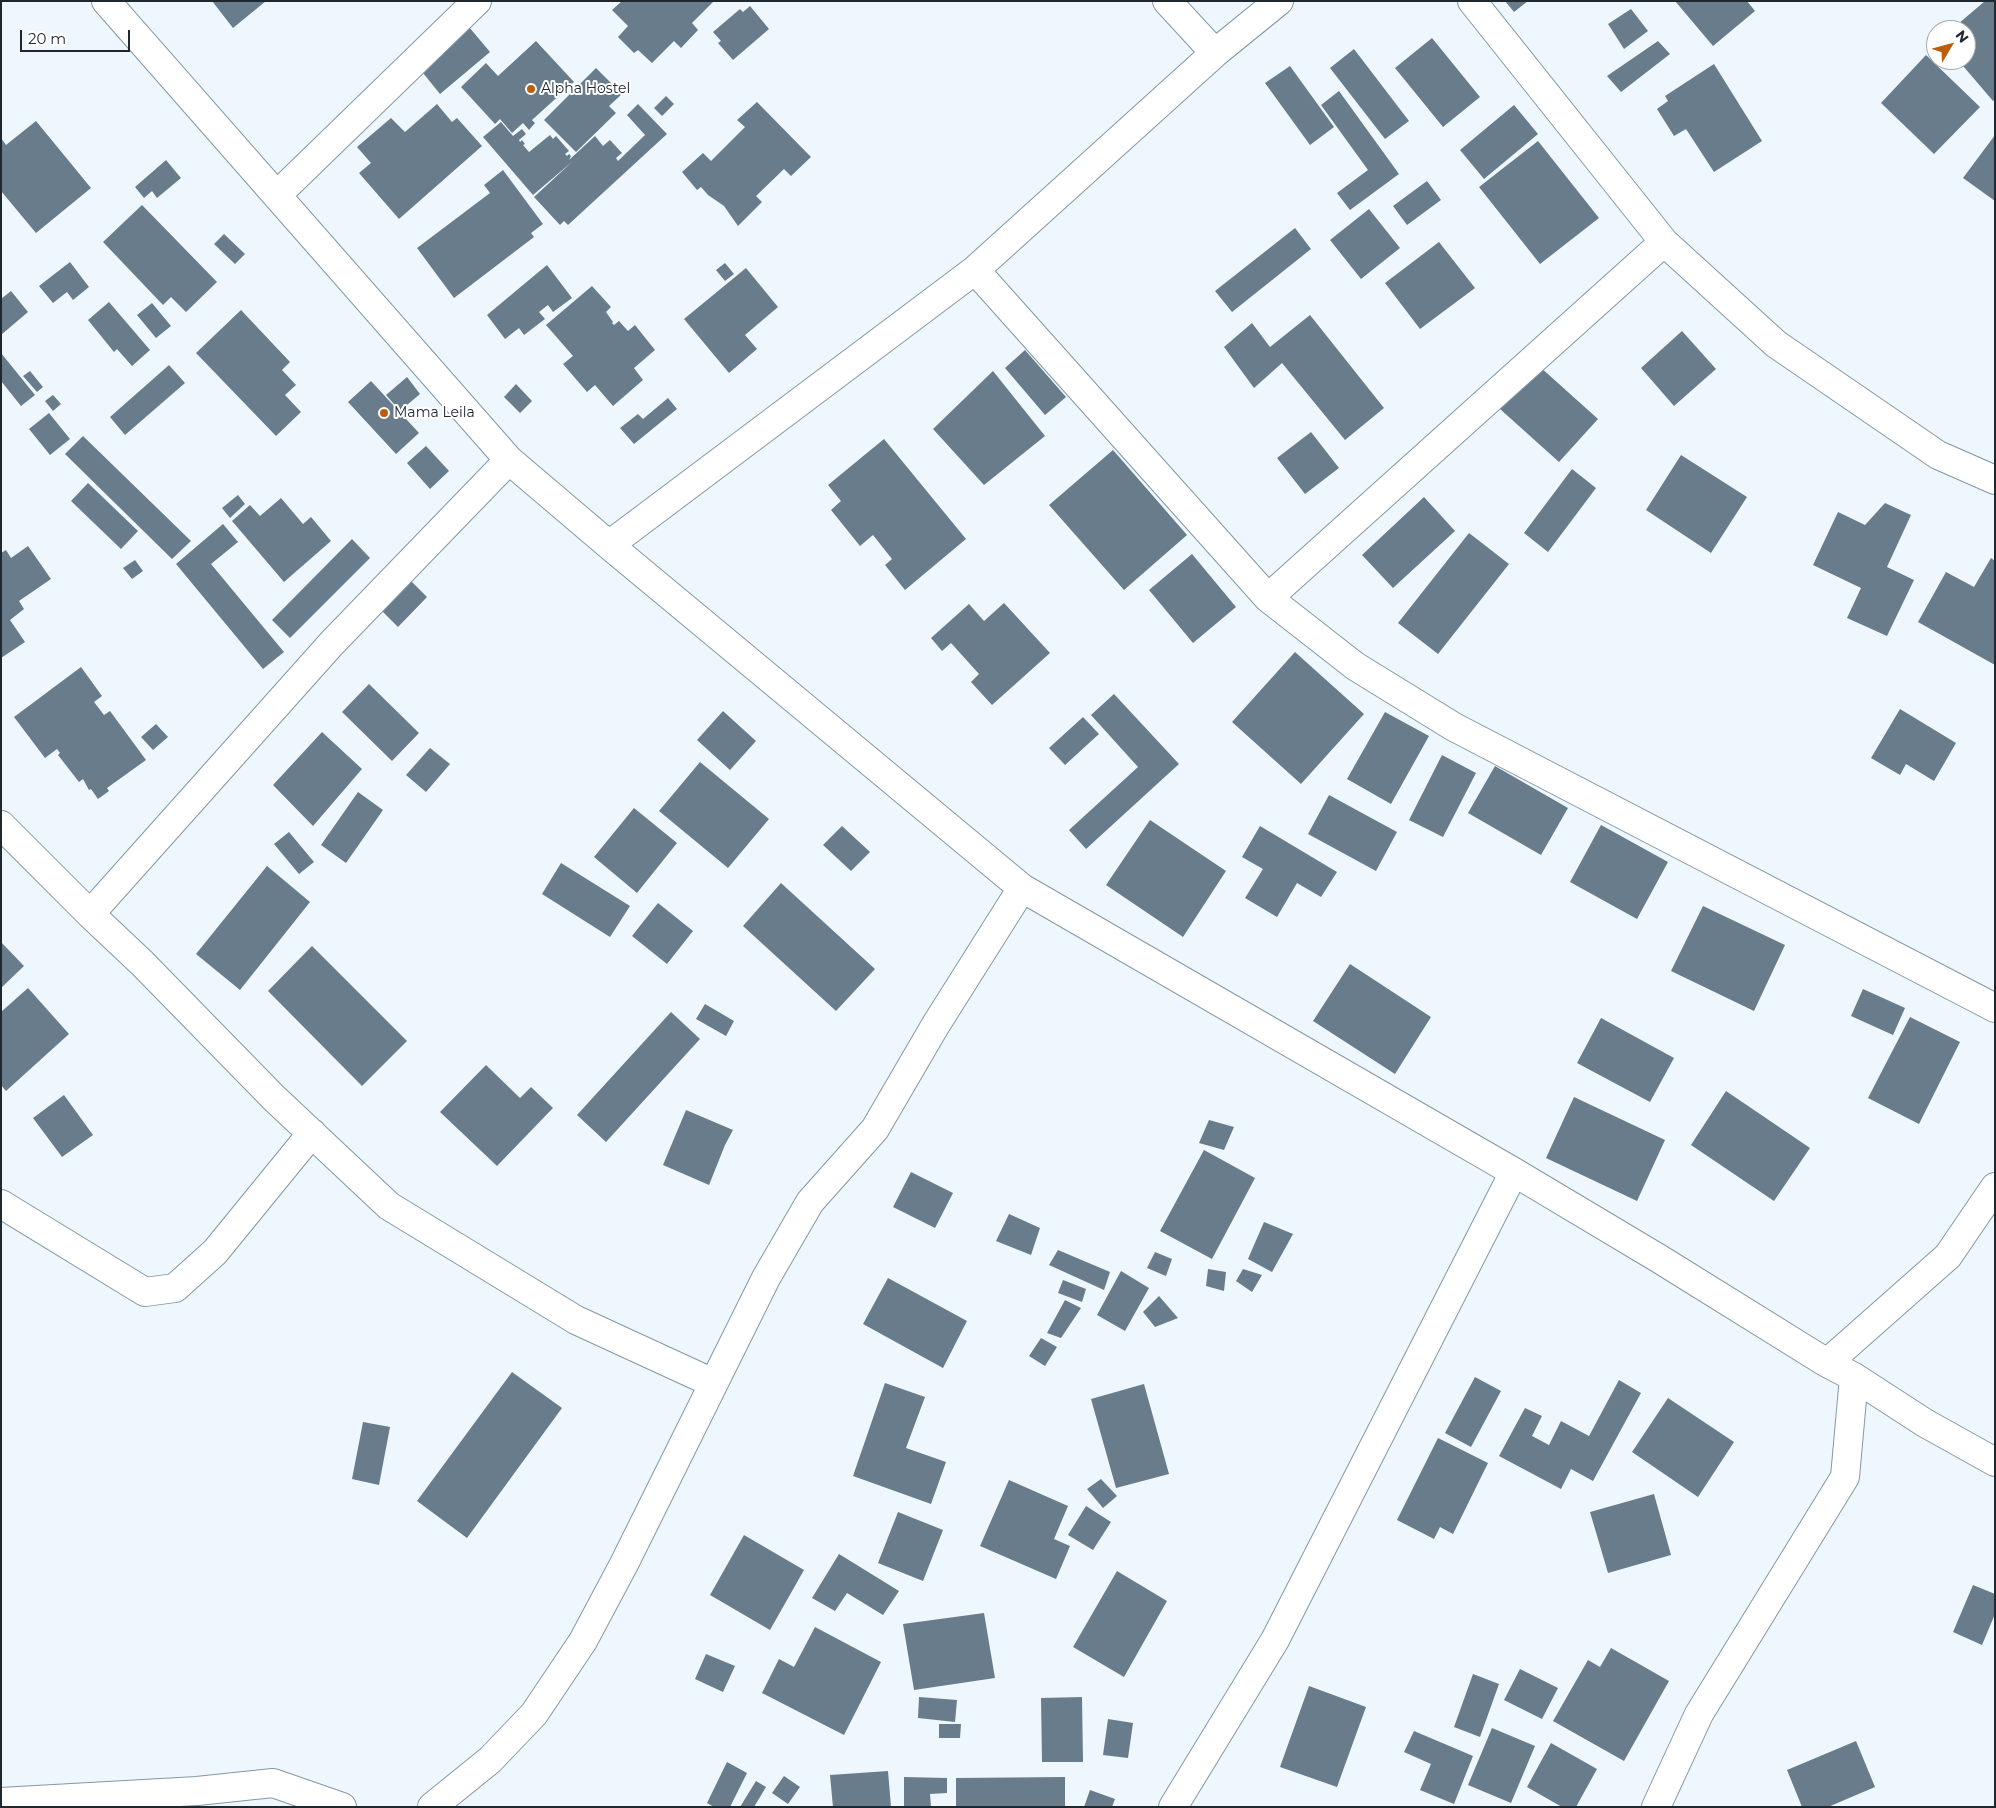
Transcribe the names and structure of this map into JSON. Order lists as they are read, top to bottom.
{
  "places": ["Alpha Hostel", "Mama Leila"],
  "scale_bar": "20 m",
  "north": "top right"
}
